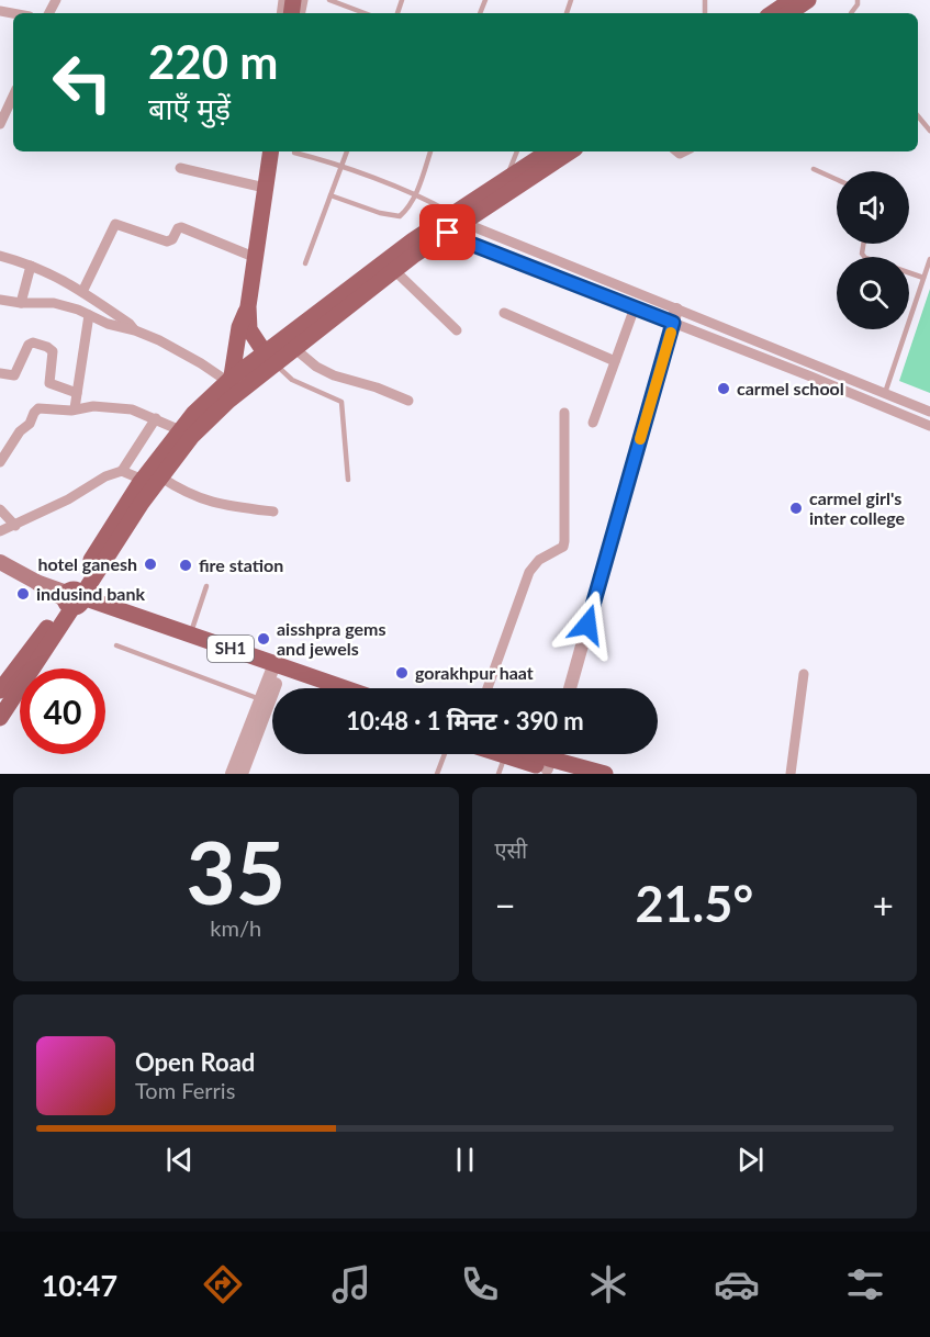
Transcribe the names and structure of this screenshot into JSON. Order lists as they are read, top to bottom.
{
  "streets": {
    "main road": ["SH1"]
  },
  "places": [
    "carmel school",
    "carmel girl's inter college",
    "hotel ganesh",
    "fire station",
    "indusind bank",
    "aisshpra gems and jewels",
    "gorakhpur haat"
  ],
  "page": {
    "turn": ["220 m", "बाएँ मुड़ें"],
    "limit": "40",
    "trip": "10:48 · 1 मिनट · 390 m",
    "tile": [
      ["35", "km/h"],
      "एसी"
    ],
    "heat": ["−", "21.5°", "+"],
    "song": ["Open Road", "Tom Ferris"],
    "tabs": "10:47"
  }
}
